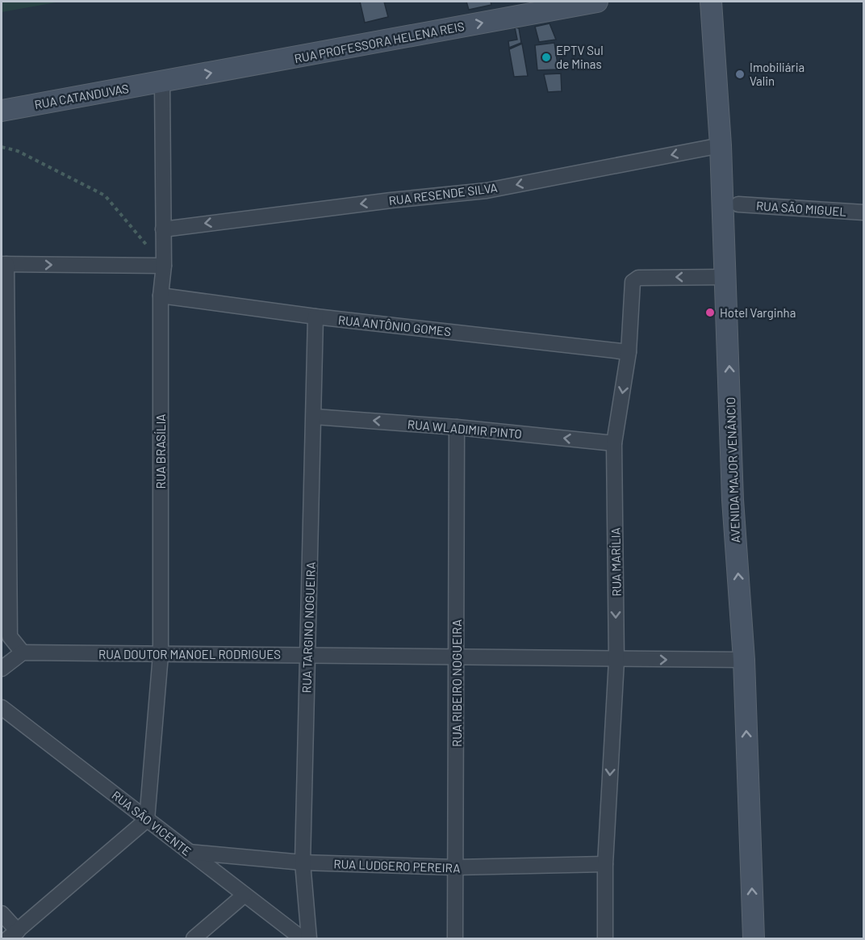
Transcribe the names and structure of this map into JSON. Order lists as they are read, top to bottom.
{
  "streets": {
    "main road": ["RUA PROFESSORA HELENA REIS", "RUA CATANDUVAS", "AVENIDA MAJOR VENÂNCIO"],
    "street": [
      "RUA RESENDE SILVA",
      "RUA SÃO MIGUEL",
      "RUA ANTÔNIO GOMES",
      "RUA WLADIMIR PINTO",
      "RUA BRASÍLIA",
      "RUA MARÍLIA",
      "RUA TARGINO NOGUEIRA",
      "RUA DOUTOR MANOEL RODRIGUES",
      "RUA RIBEIRO NOGUEIRA",
      "RUA SÃO VICENTE",
      "RUA LUDGERO PEREIRA"
    ]
  },
  "crossings": [
    ["RUA PROFESSORA HELENA REIS", "RUA CATANDUVAS"],
    ["RUA PROFESSORA HELENA REIS", "RUA BRASÍLIA"],
    ["RUA CATANDUVAS", "RUA BRASÍLIA"],
    ["RUA RESENDE SILVA", "RUA BRASÍLIA"],
    ["RUA RESENDE SILVA", "AVENIDA MAJOR VENÂNCIO"],
    ["RUA ANTÔNIO GOMES", "RUA BRASÍLIA"],
    ["RUA ANTÔNIO GOMES", "RUA MARÍLIA"],
    ["RUA ANTÔNIO GOMES", "RUA TARGINO NOGUEIRA"],
    ["RUA WLADIMIR PINTO", "RUA MARÍLIA"],
    ["RUA WLADIMIR PINTO", "RUA TARGINO NOGUEIRA"],
    ["RUA WLADIMIR PINTO", "RUA RIBEIRO NOGUEIRA"],
    ["RUA BRASÍLIA", "RUA DOUTOR MANOEL RODRIGUES"],
    ["RUA BRASÍLIA", "RUA SÃO VICENTE"],
    ["AVENIDA MAJOR VENÂNCIO", "RUA MARÍLIA"],
    ["AVENIDA MAJOR VENÂNCIO", "RUA DOUTOR MANOEL RODRIGUES"],
    ["RUA MARÍLIA", "RUA DOUTOR MANOEL RODRIGUES"],
    ["RUA MARÍLIA", "RUA LUDGERO PEREIRA"],
    ["RUA TARGINO NOGUEIRA", "RUA DOUTOR MANOEL RODRIGUES"],
    ["RUA TARGINO NOGUEIRA", "RUA LUDGERO PEREIRA"],
    ["RUA DOUTOR MANOEL RODRIGUES", "RUA RIBEIRO NOGUEIRA"],
    ["RUA RIBEIRO NOGUEIRA", "RUA LUDGERO PEREIRA"],
    ["RUA SÃO VICENTE", "RUA LUDGERO PEREIRA"]
  ],
  "one_way": [
    "RUA PROFESSORA HELENA REIS",
    "RUA RESENDE SILVA",
    "RUA WLADIMIR PINTO",
    "AVENIDA MAJOR VENÂNCIO",
    "RUA MARÍLIA"
  ],
  "places": ["EPTV Sul de Minas", "Imobiliária Valin", "Hotel Varginha"]
}
